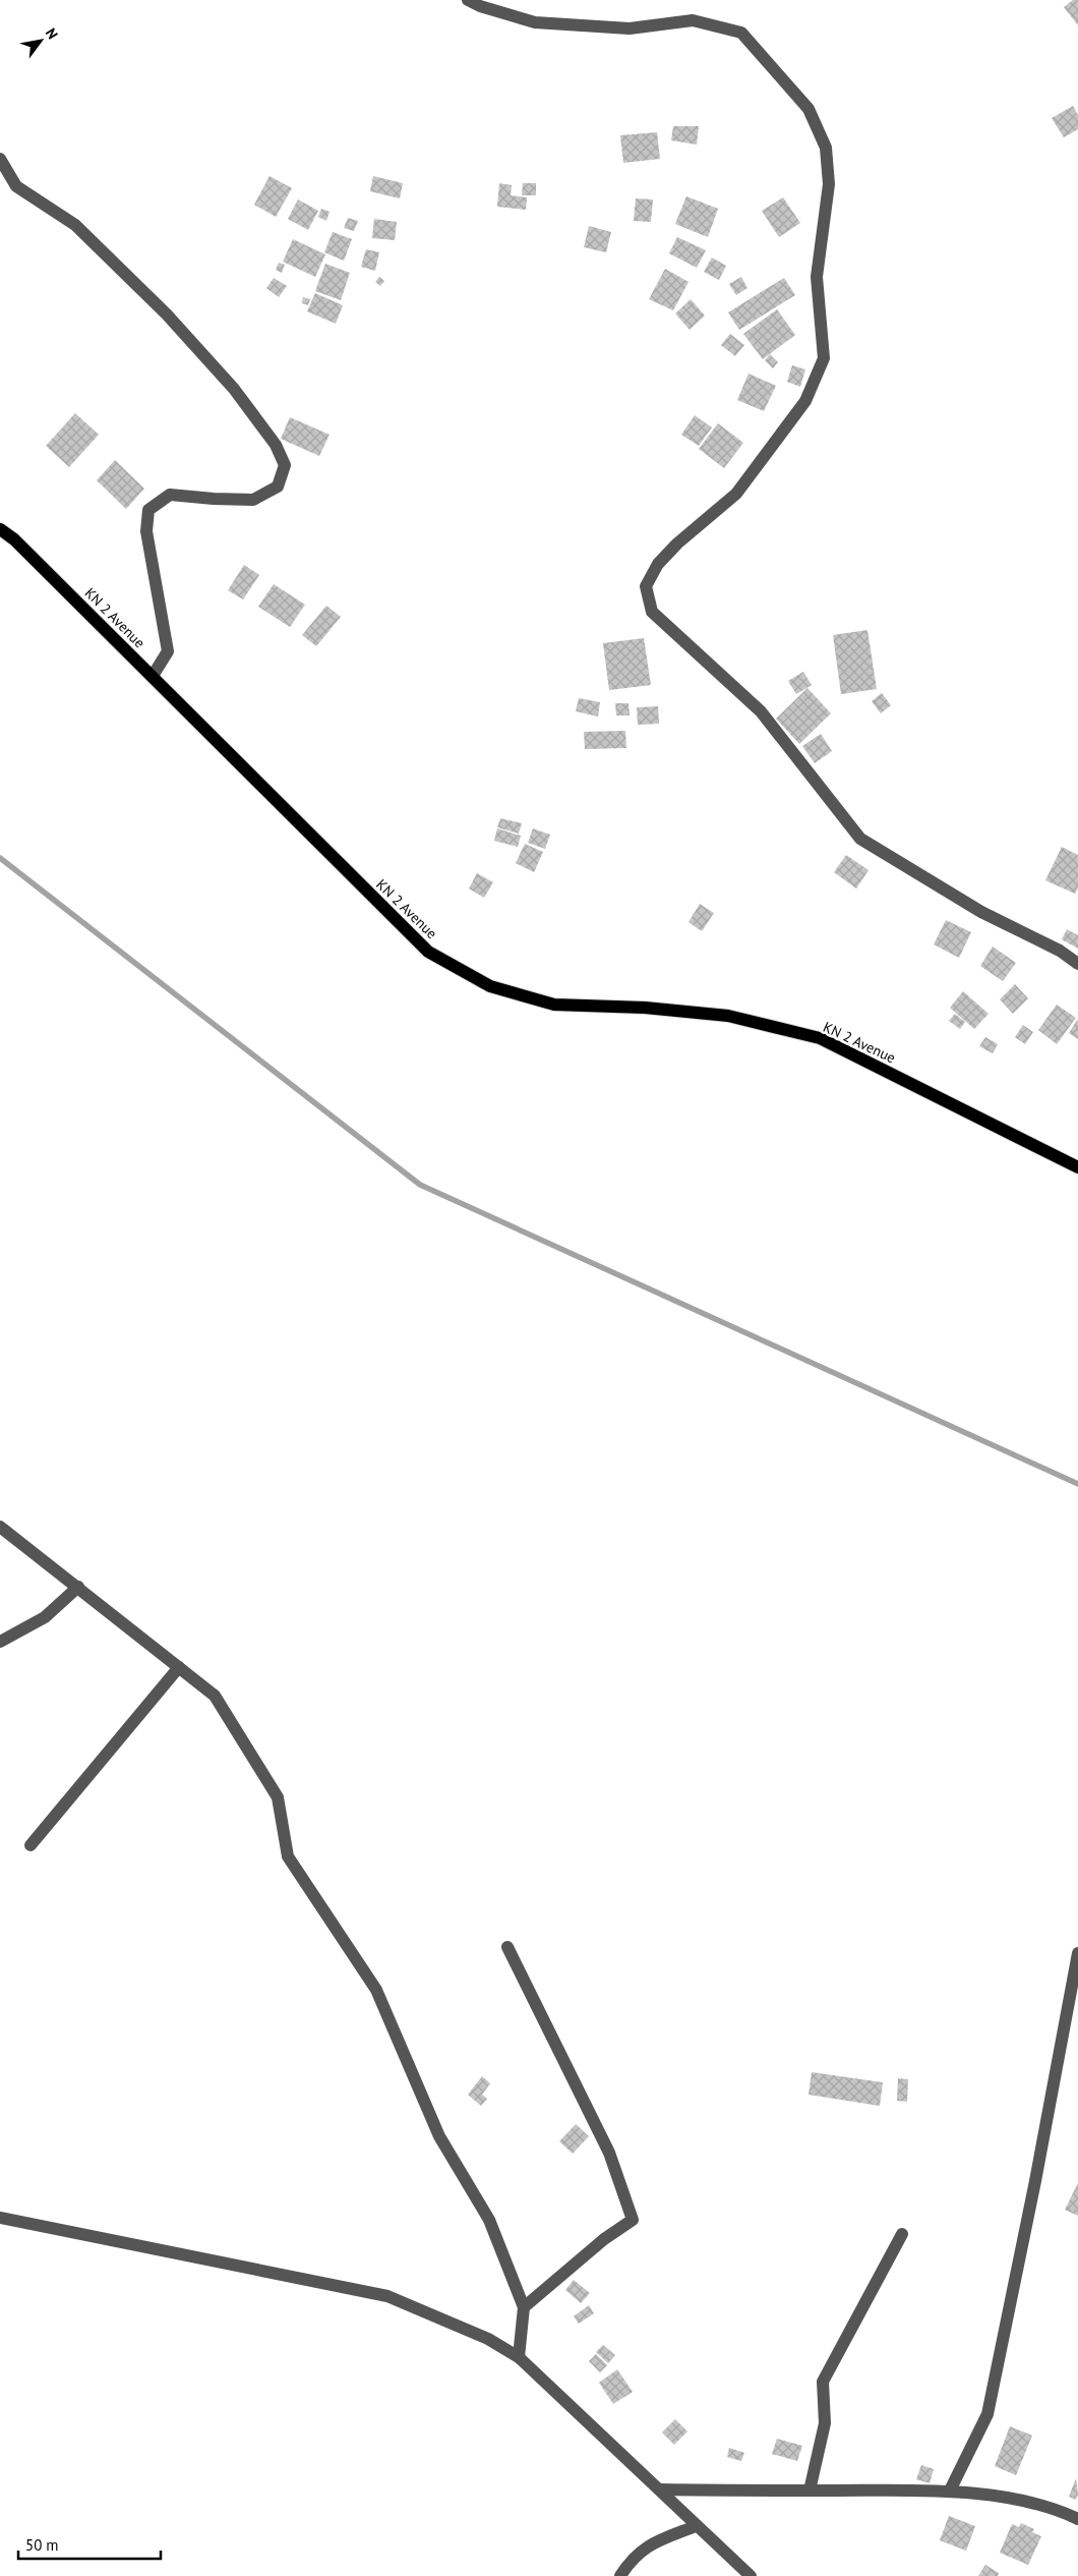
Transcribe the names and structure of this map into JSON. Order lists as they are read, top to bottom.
{
  "streets": {
    "main road": ["KN 2 Avenue"]
  },
  "scale_bar": "50 m",
  "north": "top right"
}
